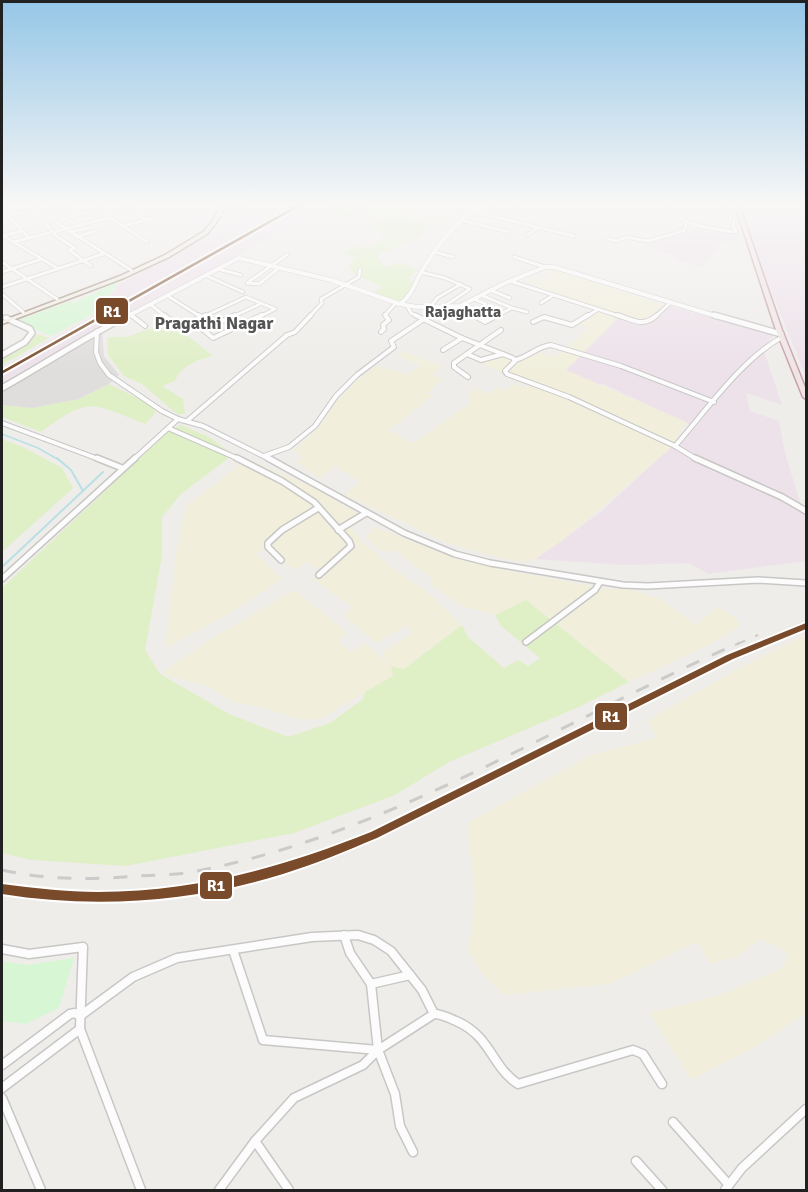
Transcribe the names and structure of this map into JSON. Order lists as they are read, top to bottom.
{
  "districts": ["Rajaghatta", "Pragathi Nagar"],
  "lines": ["transit line R1"]
}
